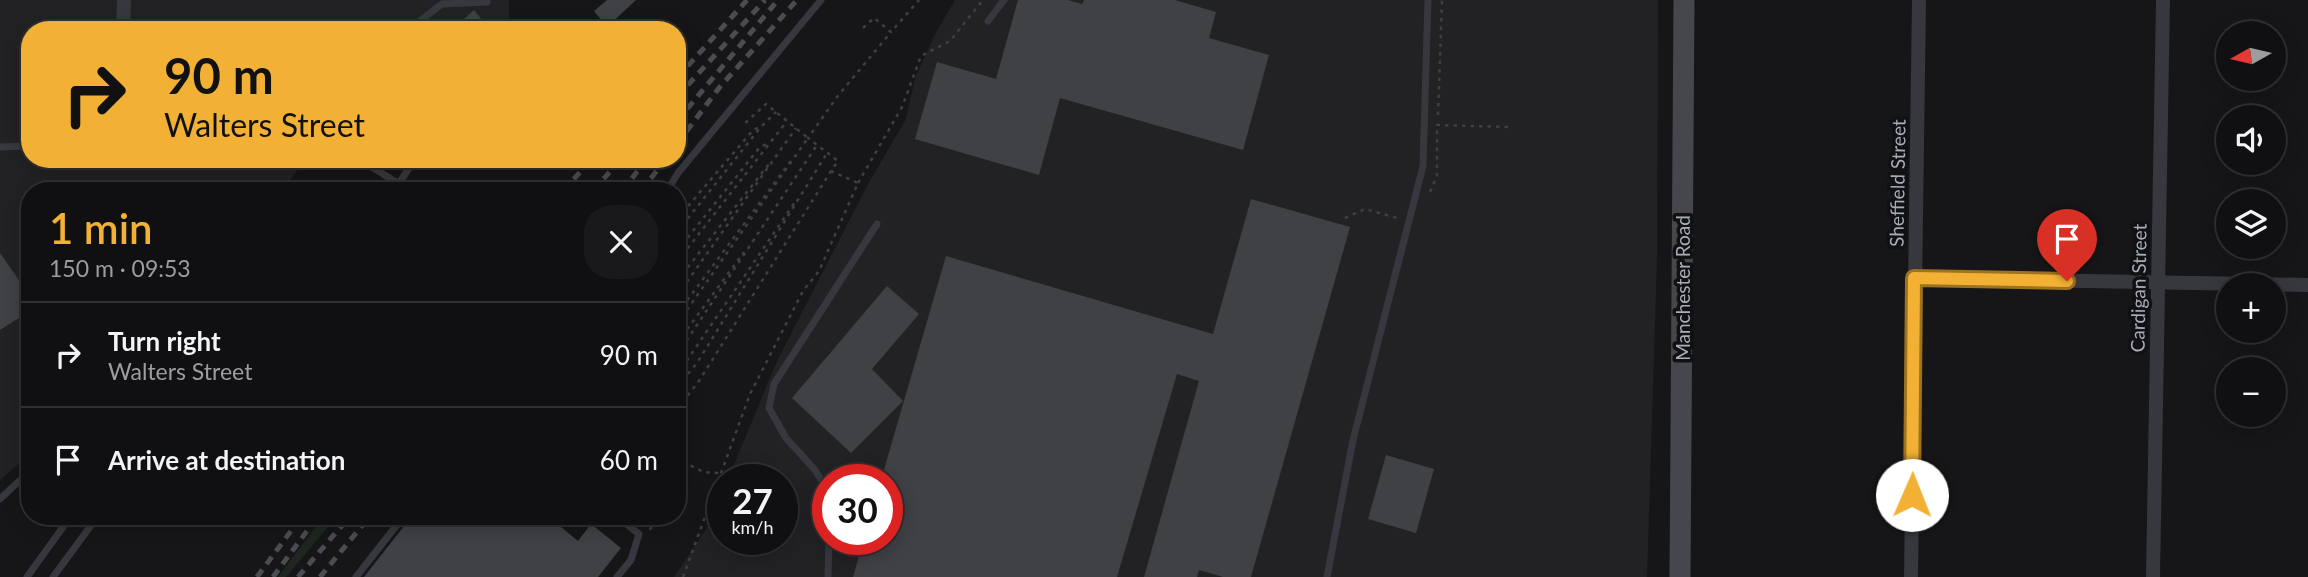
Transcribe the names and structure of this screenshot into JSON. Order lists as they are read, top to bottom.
{
  "streets": {
    "main road": ["Manchester Road"],
    "street": ["Sheffield Street", "Cardigan Street"]
  },
  "north": "left",
  "page": {
    "map_buttons": ["+", "−"],
    "turn": ["90 m", "Walters Street"],
    "heading": ["1 min", "150 m · 09:53"],
    "list": [
      {
        "name": "Turn right",
        "note": "Walters Street",
        "value": "90 m"
      },
      {
        "name": "Arrive at destination",
        "value": "60 m"
      }
    ],
    "speed": "27 km/h",
    "limit": "30"
  }
}
